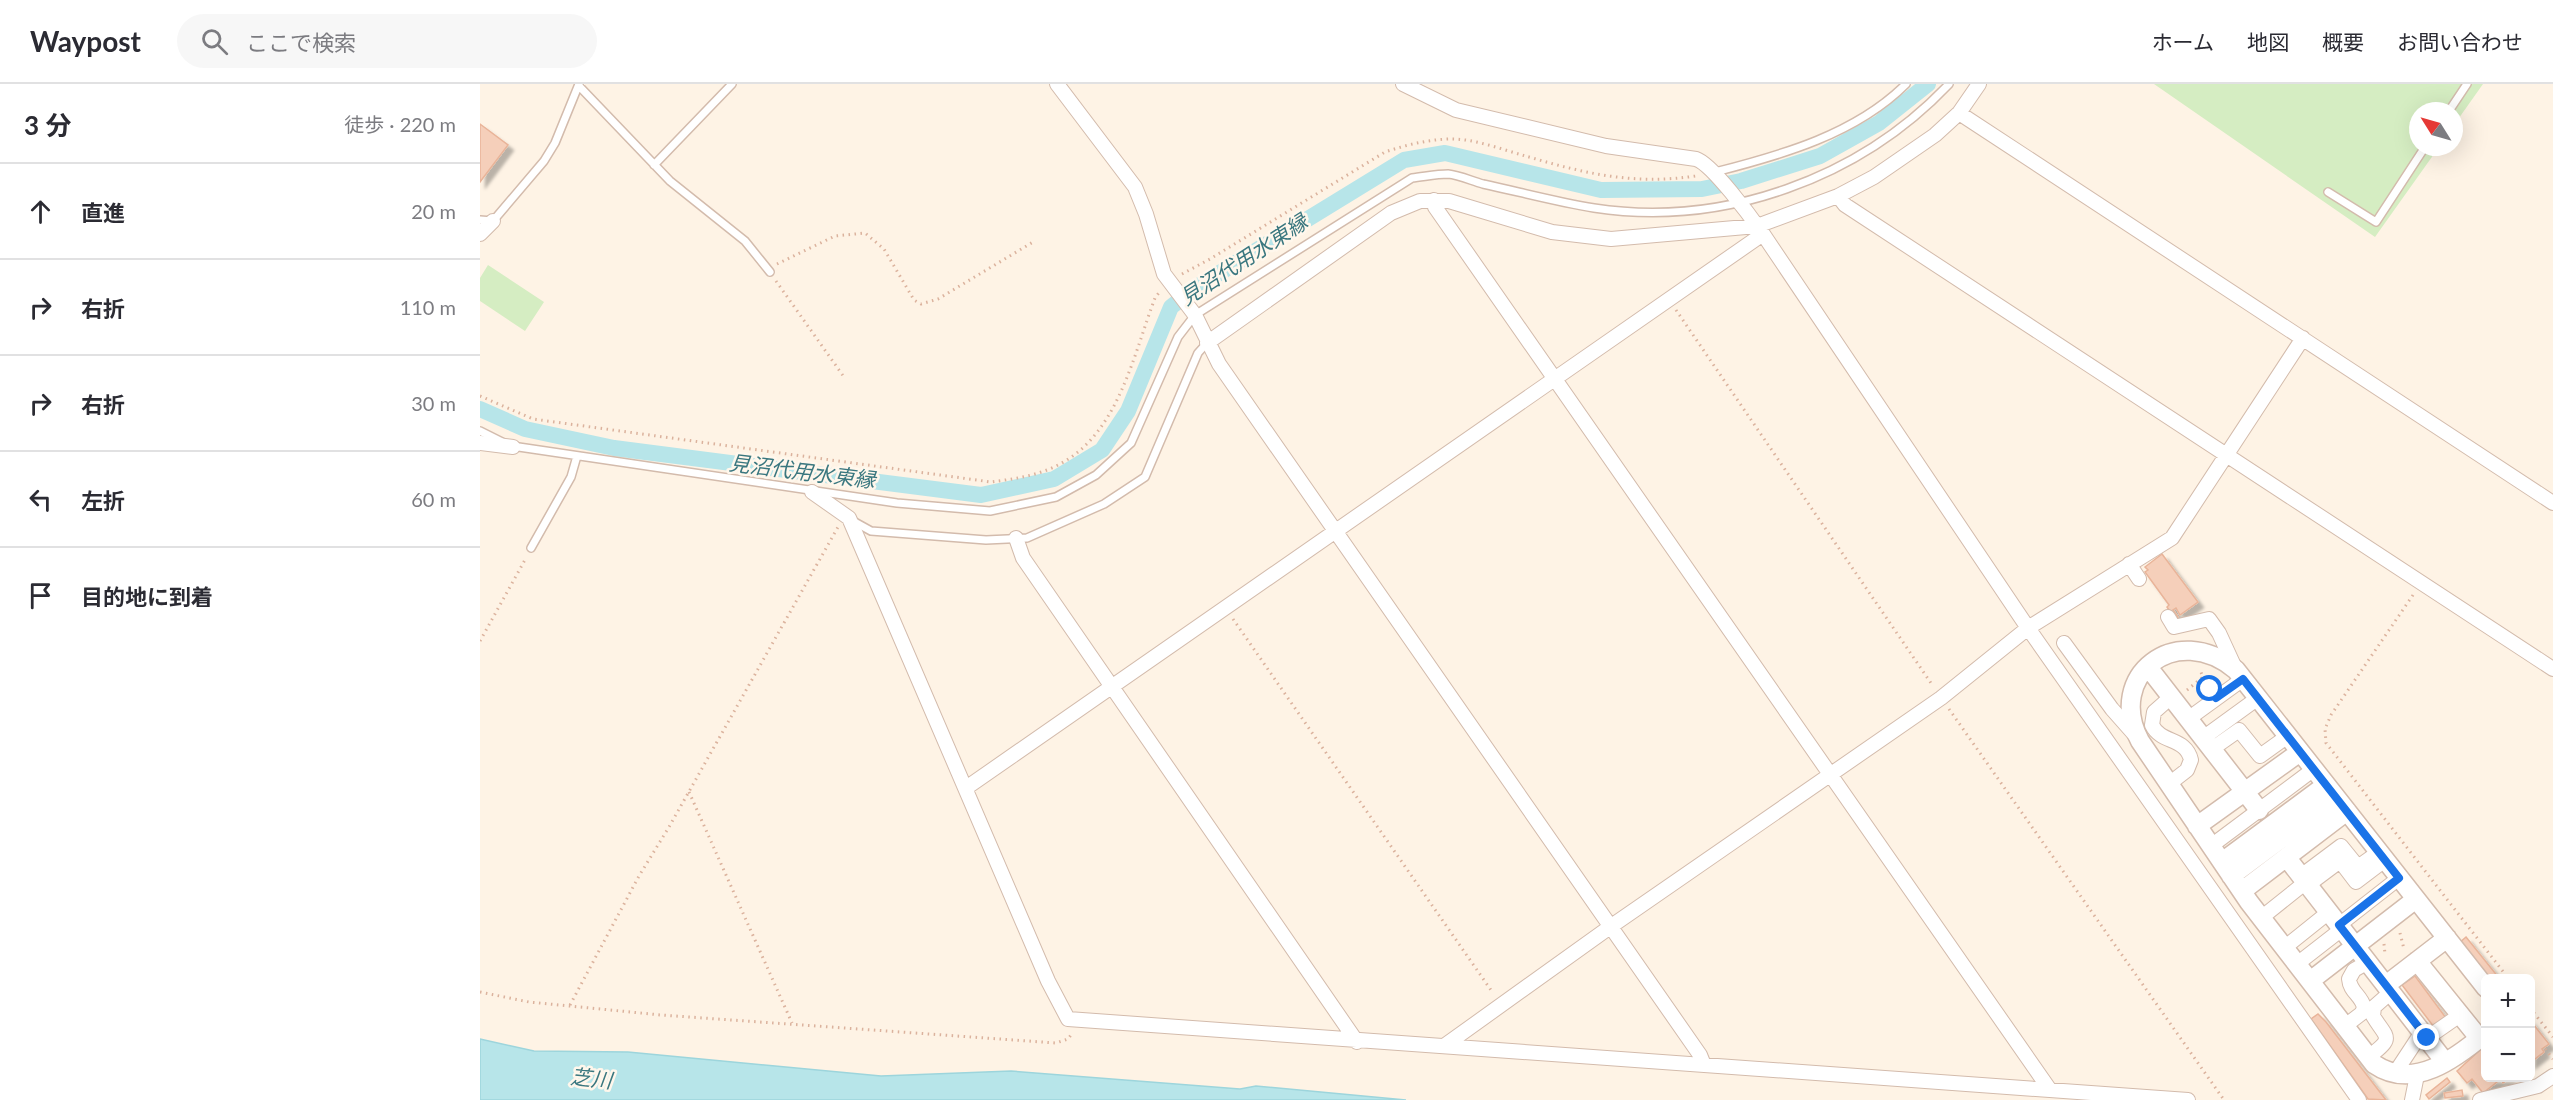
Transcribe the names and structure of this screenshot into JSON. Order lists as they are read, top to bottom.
{
  "water": ["見沼代用水東縁", "芝川"],
  "north": "top left",
  "page": {
    "header": "Waypost",
    "search": "ここで検索",
    "nav": [
      "ホーム",
      "地図",
      "概要",
      "お問い合わせ"
    ],
    "heading": ["3 分", "徒歩 · 220 m"],
    "list": [
      ["直進", "20 m"],
      ["右折", "110 m"],
      ["右折", "30 m"],
      ["左折", "60 m"],
      "目的地に到着"
    ],
    "map_buttons": ["+", "−"]
  }
}
